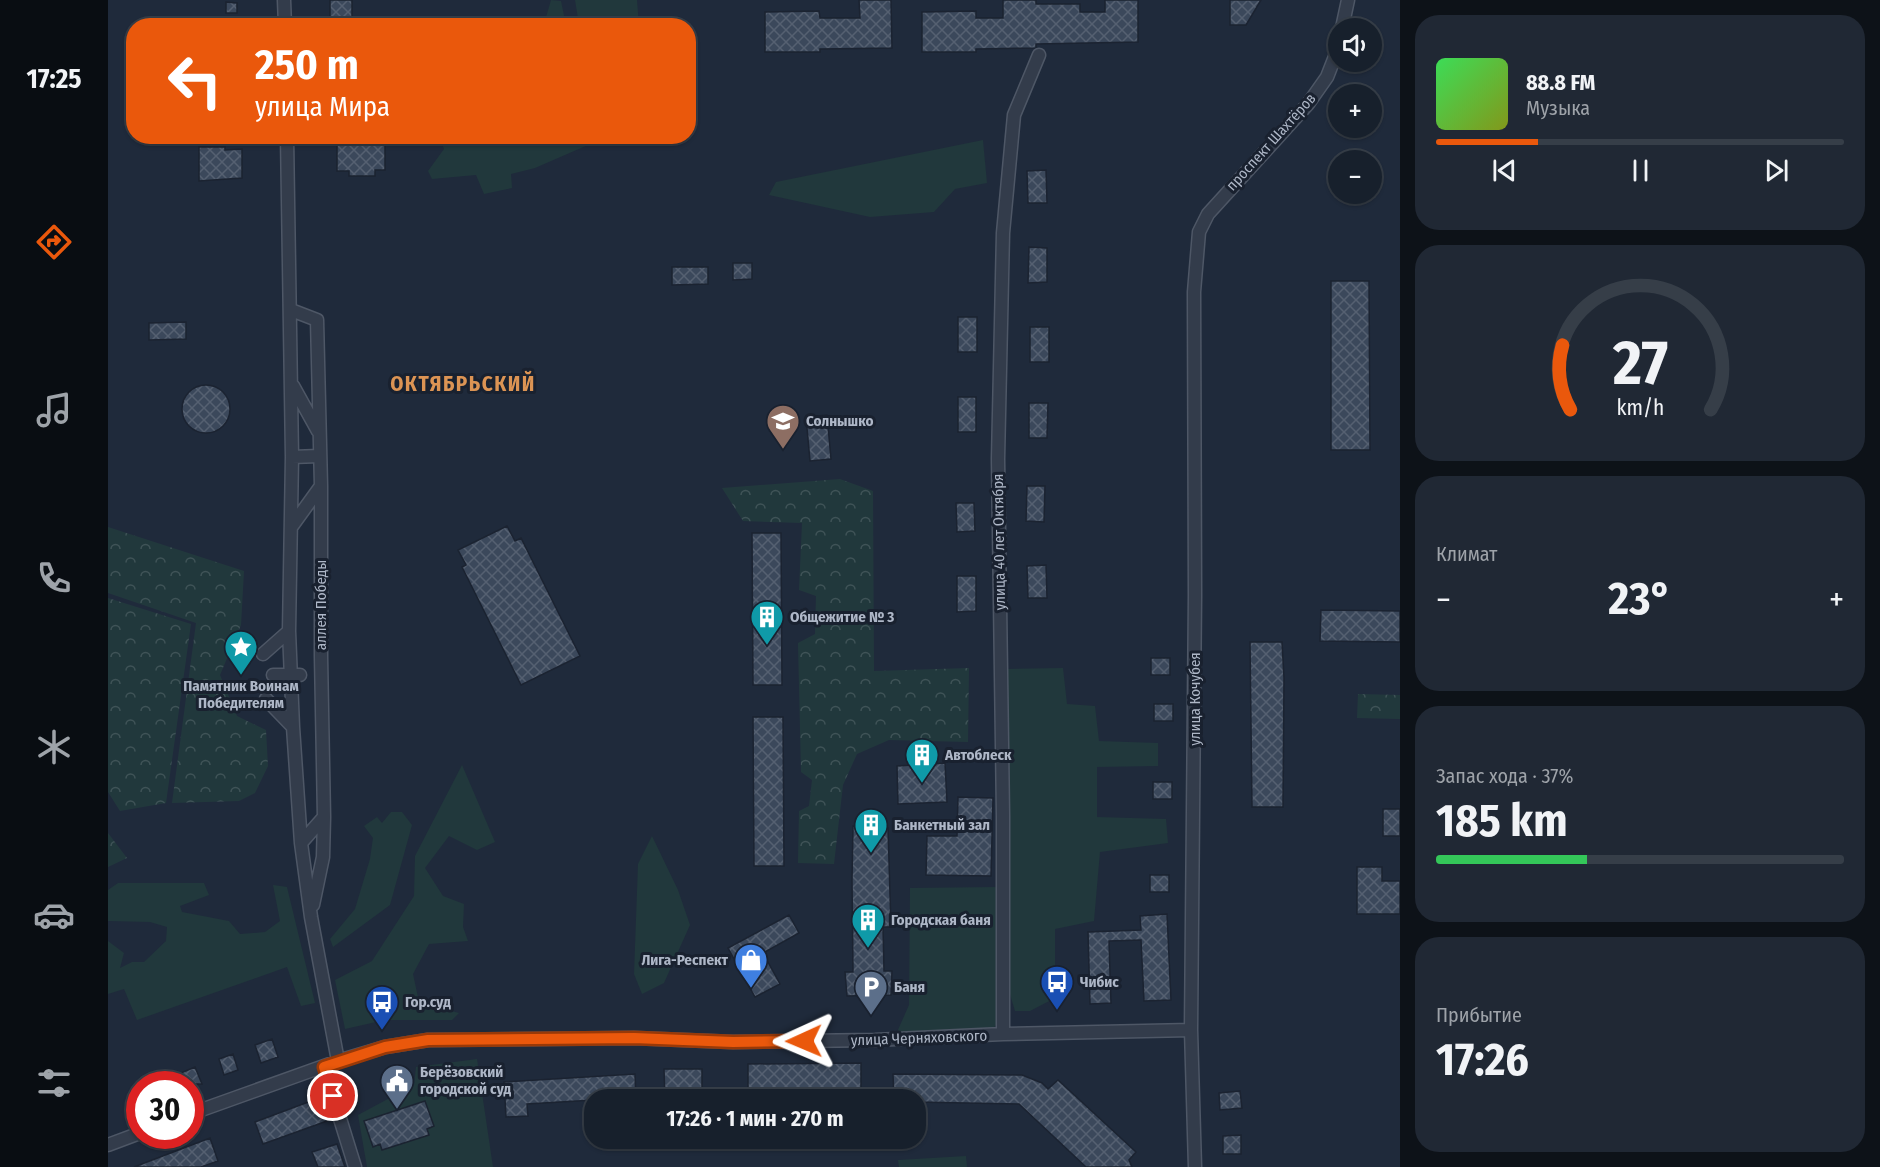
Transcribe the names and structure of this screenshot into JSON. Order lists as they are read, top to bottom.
{
  "streets": {
    "street": [
      "проспект Шахтёров",
      "улица 40 лет Октября",
      "аллея Победы",
      "улица Кочубея",
      "улица Черняховского"
    ]
  },
  "crossings": [
    ["проспект Шахтёров", "улица Кочубея"],
    ["улица 40 лет Октября", "улица Черняховского"],
    ["улица Кочубея", "улица Черняховского"]
  ],
  "districts": ["ОКТЯБРЬСКИЙ"],
  "places": {
    "school or university": ["Солнышко"],
    "building": [
      "Общежитие № 3",
      "Автоблеск",
      "Банкетный зал",
      "Городская баня"
    ],
    "place": ["Памятник Воинам Победителям"],
    "shop": ["Лига-Респект"],
    "bus stop": ["Чибис", "Гор.суд"],
    "parking": ["Баня"],
    "public building": ["Берёзовский городской суд"]
  },
  "page": {
    "tabs": "17:25",
    "map_buttons": ["+", "−"],
    "turn": ["250 m", "улица Мира"],
    "song": ["88.8 FM", "Музыка"],
    "tile": [
      "Климат",
      ["Запас хода · 37%", "185 km"],
      ["Прибытие", "17:26"]
    ],
    "heat": ["−", "23°", "+"],
    "limit": "30",
    "trip": "17:26 · 1 мин · 270 m",
    "gauge": ["27", "km/h"]
  }
}
